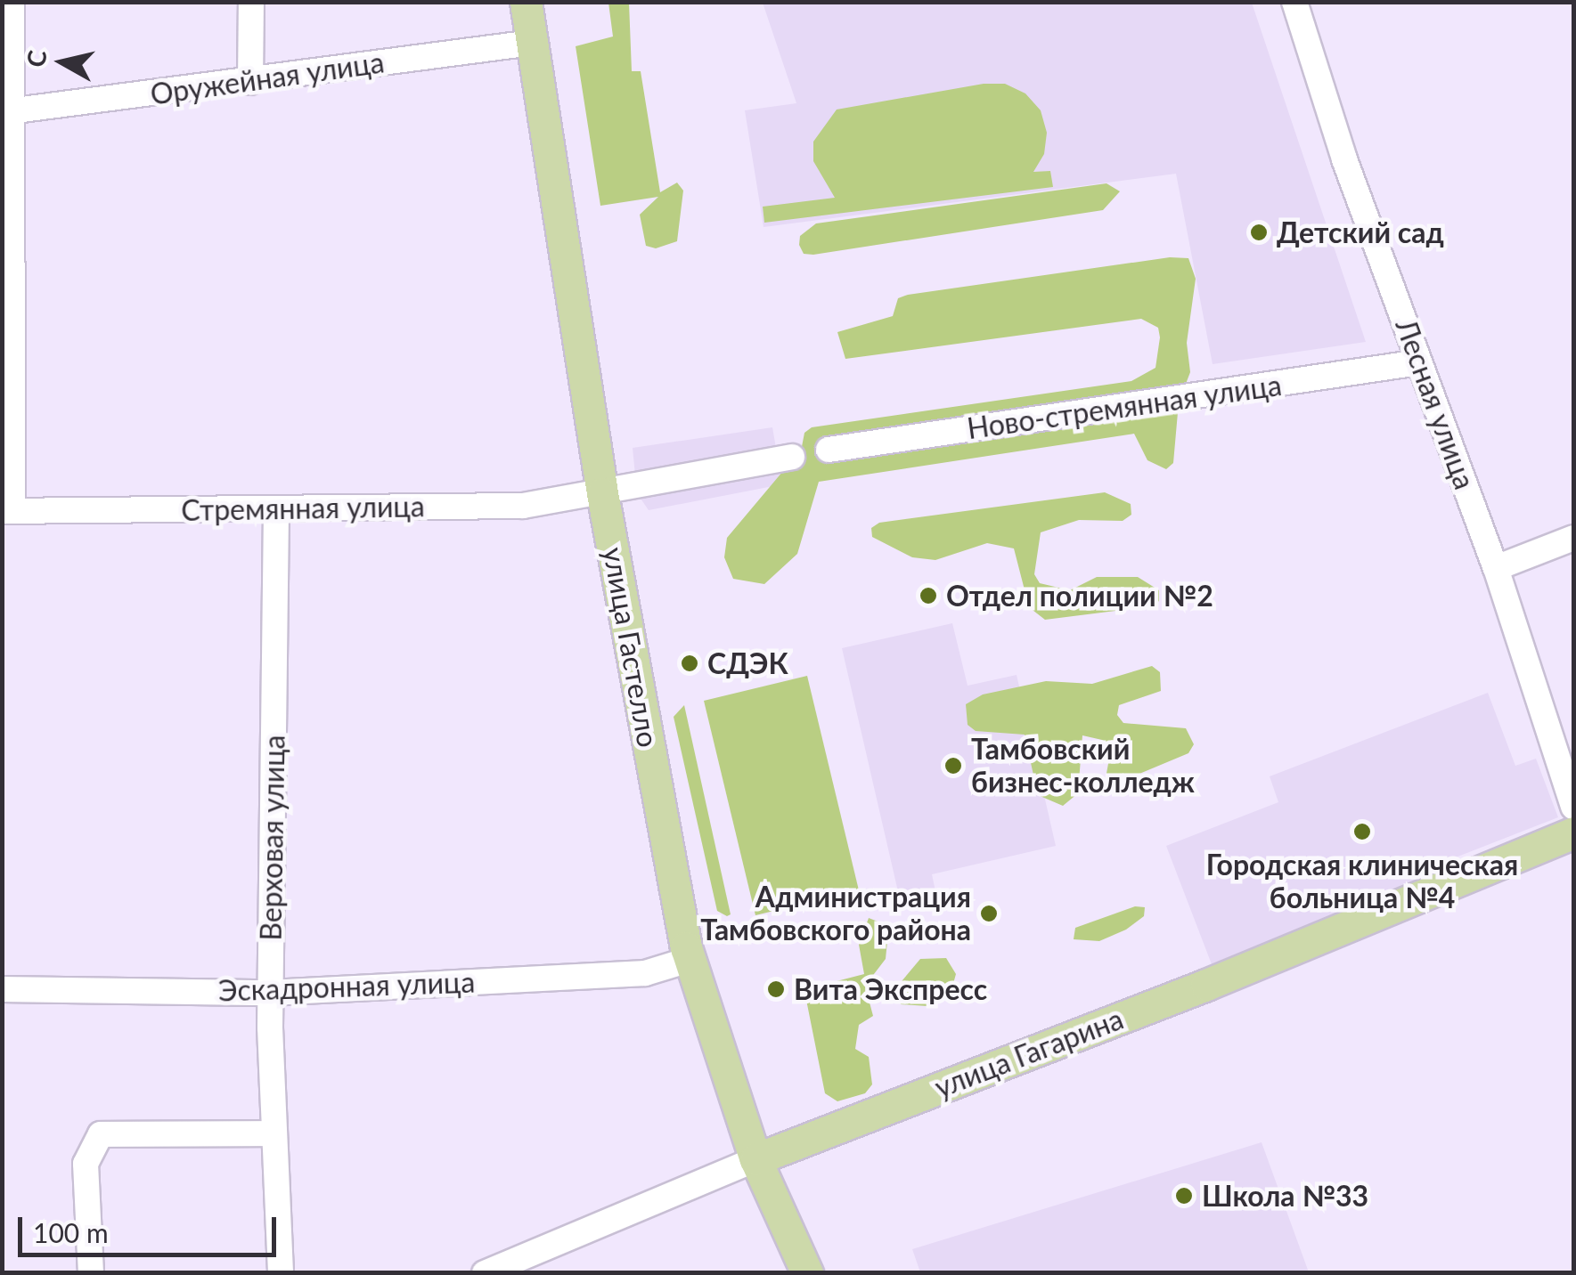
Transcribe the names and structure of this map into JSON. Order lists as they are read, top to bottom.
{
  "streets": {
    "main road": ["улица Гастелло", "улица Гагарина"],
    "street": [
      "Оружейная улица",
      "Лесная улица",
      "Ново-стремянная улица",
      "Стремянная улица",
      "Верховая улица",
      "Эскадронная улица"
    ]
  },
  "crossings": [
    ["Оружейная улица", "улица Гастелло"],
    ["Лесная улица", "Ново-стремянная улица"],
    ["Стремянная улица", "улица Гастелло"],
    ["Стремянная улица", "Верховая улица"],
    ["улица Гастелло", "Эскадронная улица"],
    ["улица Гастелло", "улица Гагарина"],
    ["Верховая улица", "Эскадронная улица"]
  ],
  "places": [
    "Детский сад",
    "Отдел полиции №2",
    "СДЭК",
    "Тамбовский бизнес-колледж",
    "Городская клиническая больница №4",
    "Администрация Тамбовского района",
    "Вита Экспресс",
    "Школа №33"
  ],
  "scale_bar": "100 m",
  "north": "left"
}
